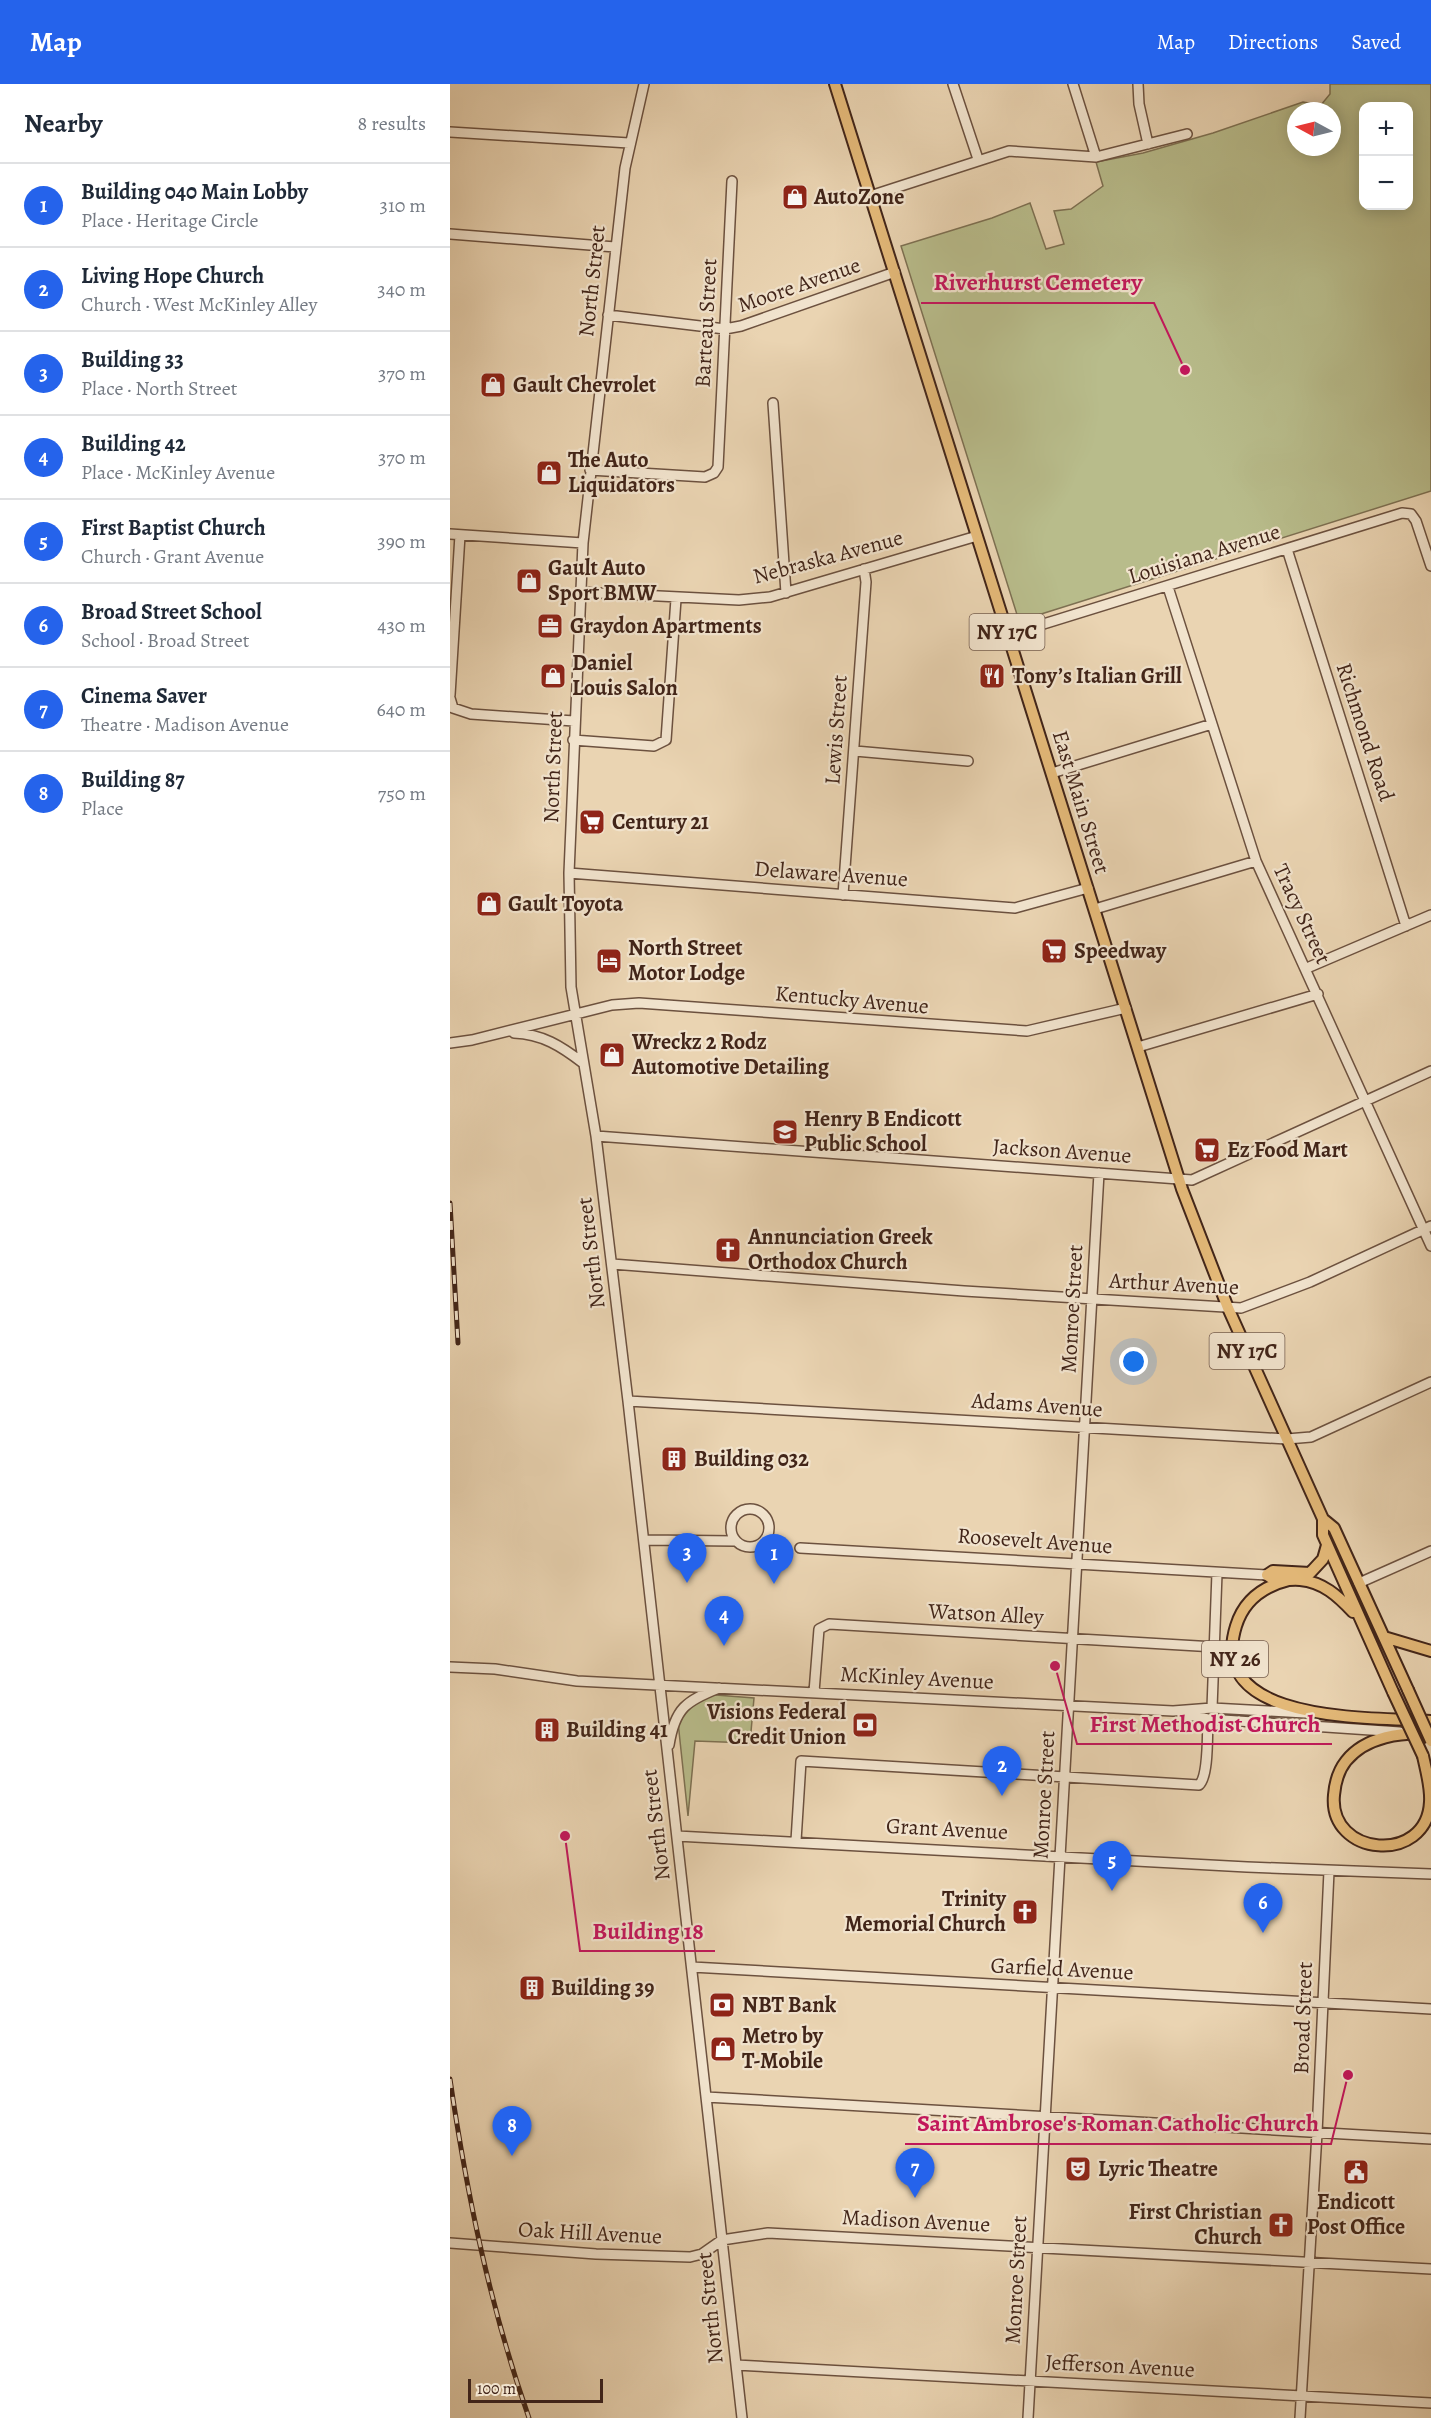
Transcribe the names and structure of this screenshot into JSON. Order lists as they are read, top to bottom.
{
  "streets": {
    "main road": ["NY 17C", "East Main Street", "NY 26"],
    "street": [
      "North Street",
      "Moore Avenue",
      "Barteau Street",
      "Louisiana Avenue",
      "Nebraska Avenue",
      "Lewis Street",
      "Richmond Road",
      "Delaware Avenue",
      "Tracy Street",
      "Kentucky Avenue",
      "Jackson Avenue",
      "Arthur Avenue",
      "Monroe Street",
      "Adams Avenue",
      "Roosevelt Avenue",
      "Watson Alley",
      "McKinley Avenue",
      "Grant Avenue",
      "Garfield Avenue",
      "Broad Street",
      "Madison Avenue",
      "Oak Hill Avenue",
      "Jefferson Avenue"
    ]
  },
  "crossings": [
    ["North Street", "Moore Avenue"],
    ["North Street", "Barteau Street"],
    ["North Street", "Nebraska Avenue"],
    ["North Street", "Delaware Avenue"],
    ["North Street", "Kentucky Avenue"],
    ["North Street", "Jackson Avenue"],
    ["North Street", "Arthur Avenue"],
    ["North Street", "Adams Avenue"],
    ["North Street", "McKinley Avenue"],
    ["North Street", "Grant Avenue"],
    ["North Street", "Garfield Avenue"],
    ["North Street", "Madison Avenue"],
    ["North Street", "Oak Hill Avenue"],
    ["North Street", "Jefferson Avenue"],
    ["Moore Avenue", "Barteau Street"],
    ["Moore Avenue", "East Main Street"],
    ["Louisiana Avenue", "Richmond Road"],
    ["Louisiana Avenue", "East Main Street"],
    ["Louisiana Avenue", "Tracy Street"],
    ["Nebraska Avenue", "Lewis Street"],
    ["Nebraska Avenue", "East Main Street"],
    ["Lewis Street", "Delaware Avenue"],
    ["East Main Street", "Delaware Avenue"],
    ["East Main Street", "Kentucky Avenue"],
    ["East Main Street", "Jackson Avenue"],
    ["East Main Street", "Arthur Avenue"],
    ["East Main Street", "Adams Avenue"],
    ["Tracy Street", "Jackson Avenue"],
    ["Tracy Street", "Arthur Avenue"],
    ["Jackson Avenue", "Monroe Street"],
    ["Arthur Avenue", "Monroe Street"],
    ["Monroe Street", "Adams Avenue"],
    ["Monroe Street", "Roosevelt Avenue"],
    ["Monroe Street", "Watson Alley"],
    ["Monroe Street", "McKinley Avenue"],
    ["Monroe Street", "Grant Avenue"],
    ["Monroe Street", "Garfield Avenue"],
    ["Monroe Street", "Madison Avenue"],
    ["Monroe Street", "Jefferson Avenue"],
    ["Watson Alley", "McKinley Avenue"],
    ["NY 26", "McKinley Avenue"],
    ["Grant Avenue", "Broad Street"],
    ["Garfield Avenue", "Broad Street"],
    ["Broad Street", "Madison Avenue"],
    ["Broad Street", "Jefferson Avenue"],
    ["Madison Avenue", "Oak Hill Avenue"]
  ],
  "places": {
    "shop": [
      "AutoZone",
      "Gault Chevrolet",
      "The Auto Liquidators",
      "Gault Auto Sport BMW",
      "Daniel Louis Salon",
      "Gault Toyota",
      "Wreckz 2 Rodz Automotive Detailing",
      "Metro by T-Mobile"
    ],
    "other": [
      "Riverhurst Cemetery",
      "First Methodist Church",
      "Building 18",
      "Saint Ambrose's Roman Catholic Church"
    ],
    "office": ["Graydon Apartments"],
    "restaurant": ["Tony’s Italian Grill"],
    "supermarket": ["Century 21", "Speedway", "Ez Food Mart"],
    "hotel": ["North Street Motor Lodge"],
    "school or university": ["Henry B Endicott Public School"],
    "church": ["Annunciation Greek Orthodox Church", "Trinity Memorial Church", "First Christian Church"],
    "building": ["Building 032", "Building 41", "Building 39"],
    "bank": ["Visions Federal Credit Union", "NBT Bank"],
    "theatre": ["Lyric Theatre"],
    "public building": ["Endicott Post Office"]
  },
  "scale_bar": "100 m",
  "north": "left",
  "page": {
    "header": "Map",
    "nav": ["Map", "Directions", "Saved"],
    "heading": ["Nearby", "8 results"],
    "map_buttons": ["+", "−"],
    "list": [
      {
        "mark": "1",
        "name": "Building 040 Main Lobby",
        "note": "Place · Heritage Circle",
        "value": "310 m"
      },
      {
        "mark": "2",
        "name": "Living Hope Church",
        "note": "Church · West McKinley Alley",
        "value": "340 m"
      },
      {
        "mark": "3",
        "name": "Building 33",
        "note": "Place · North Street",
        "value": "370 m"
      },
      {
        "mark": "4",
        "name": "Building 42",
        "note": "Place · McKinley Avenue",
        "value": "370 m"
      },
      {
        "mark": "5",
        "name": "First Baptist Church",
        "note": "Church · Grant Avenue",
        "value": "390 m"
      },
      {
        "mark": "6",
        "name": "Broad Street School",
        "note": "School · Broad Street",
        "value": "430 m"
      },
      {
        "mark": "7",
        "name": "Cinema Saver",
        "note": "Theatre · Madison Avenue",
        "value": "640 m"
      },
      {
        "mark": "8",
        "name": "Building 87",
        "note": "Place",
        "value": "750 m"
      }
    ],
    "pins": [
      "3",
      "1",
      "4",
      "2",
      "5",
      "6",
      "8",
      "7"
    ],
    "scale": "100 m"
  }
}
